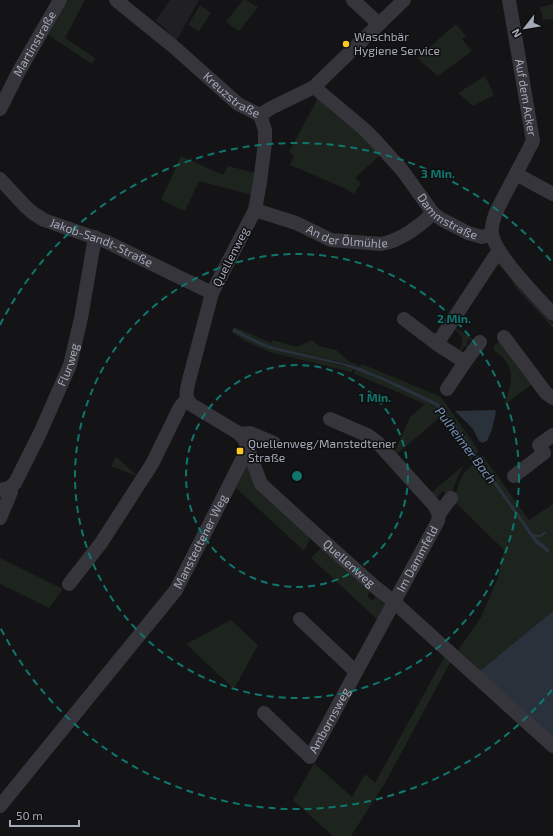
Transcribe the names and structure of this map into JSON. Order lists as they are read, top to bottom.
{
  "streets": {
    "street": [
      "Martinstraße",
      "Kreuzstraße",
      "Auf dem Acker",
      "Dammstraße",
      "An der Ölmühle",
      "Jakob-Sandt-Straße",
      "Quellenweg",
      "Flurweg",
      "Manstedtener Weg",
      "Im Dammfeld",
      "Ambornsweg"
    ]
  },
  "crossings": [
    ["Kreuzstraße", "Dammstraße"],
    ["Kreuzstraße", "Quellenweg"],
    ["Auf dem Acker", "Dammstraße"],
    ["Dammstraße", "An der Ölmühle"],
    ["An der Ölmühle", "Quellenweg"],
    ["Jakob-Sandt-Straße", "Quellenweg"],
    ["Jakob-Sandt-Straße", "Flurweg"],
    ["Quellenweg", "Manstedtener Weg"],
    ["Quellenweg", "Im Dammfeld"],
    ["Quellenweg", "Ambornsweg"],
    ["Im Dammfeld", "Ambornsweg"]
  ],
  "water": ["Pulheimer Bach"],
  "places": {
    "other": ["Waschbär Hygiene Service"],
    "transit": ["Quellenweg/Manstedtener Straße"]
  },
  "scale_bar": "50 m",
  "north": "bottom left",
  "rings": ["3 Min.", "2 Min.", "1 Min."]
}
